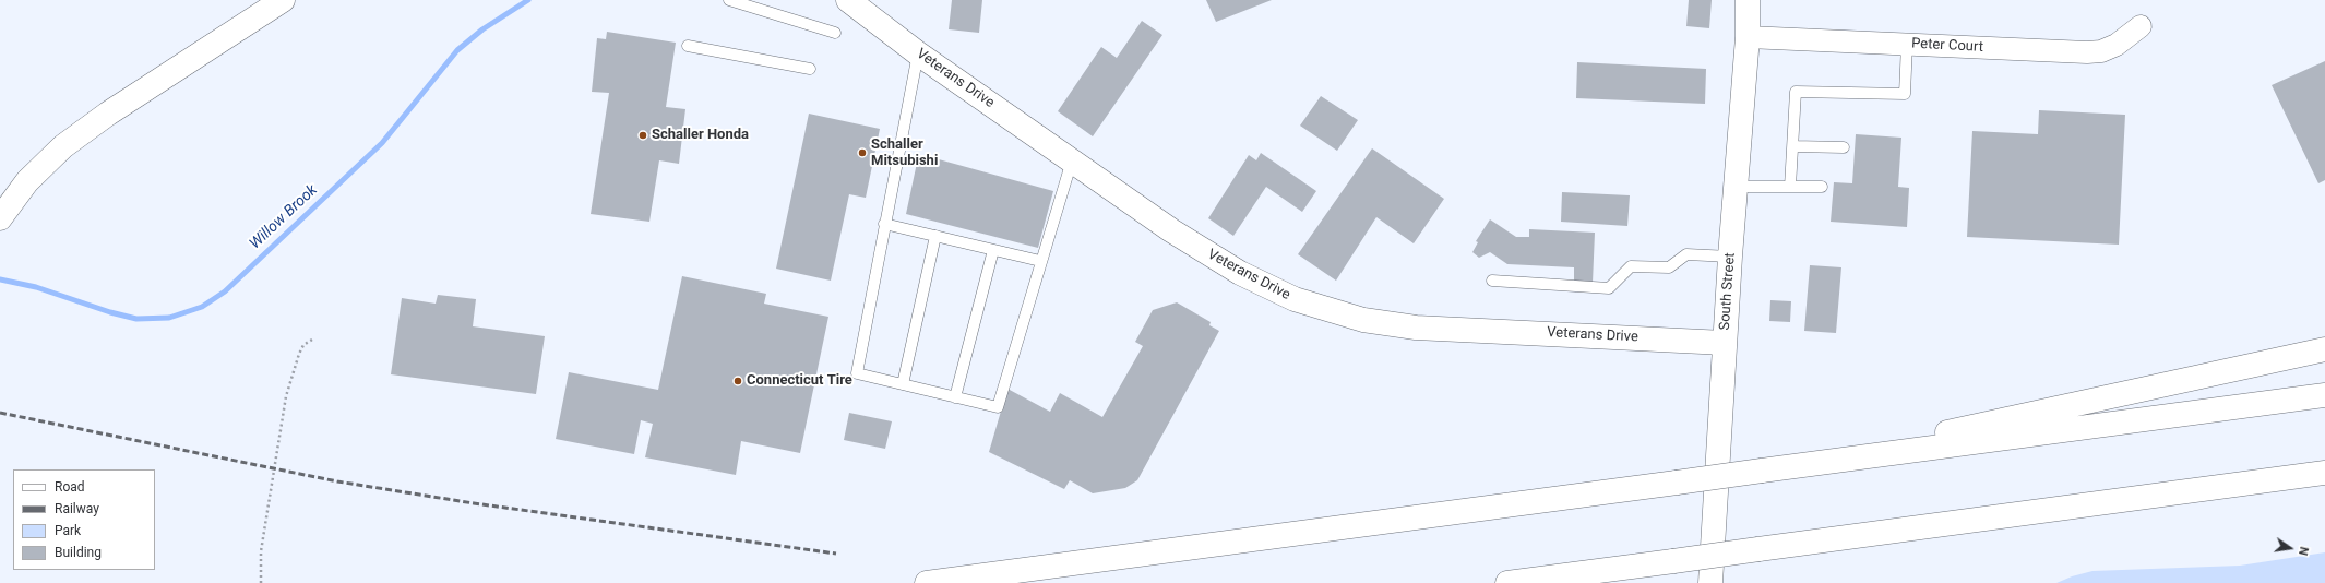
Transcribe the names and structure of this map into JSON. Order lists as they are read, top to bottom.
{
  "streets": {
    "main road": ["Veterans Drive", "South Street"],
    "street": ["Peter Court"]
  },
  "crossings": [
    ["Peter Court", "South Street"],
    ["Veterans Drive", "South Street"]
  ],
  "water": ["Willow Brook"],
  "places": ["Schaller Honda", "Schaller Mitsubishi", "Connecticut Tire"],
  "legend": [
    "Road",
    "Railway",
    "Park",
    "Building"
  ],
  "north": "right"
}
